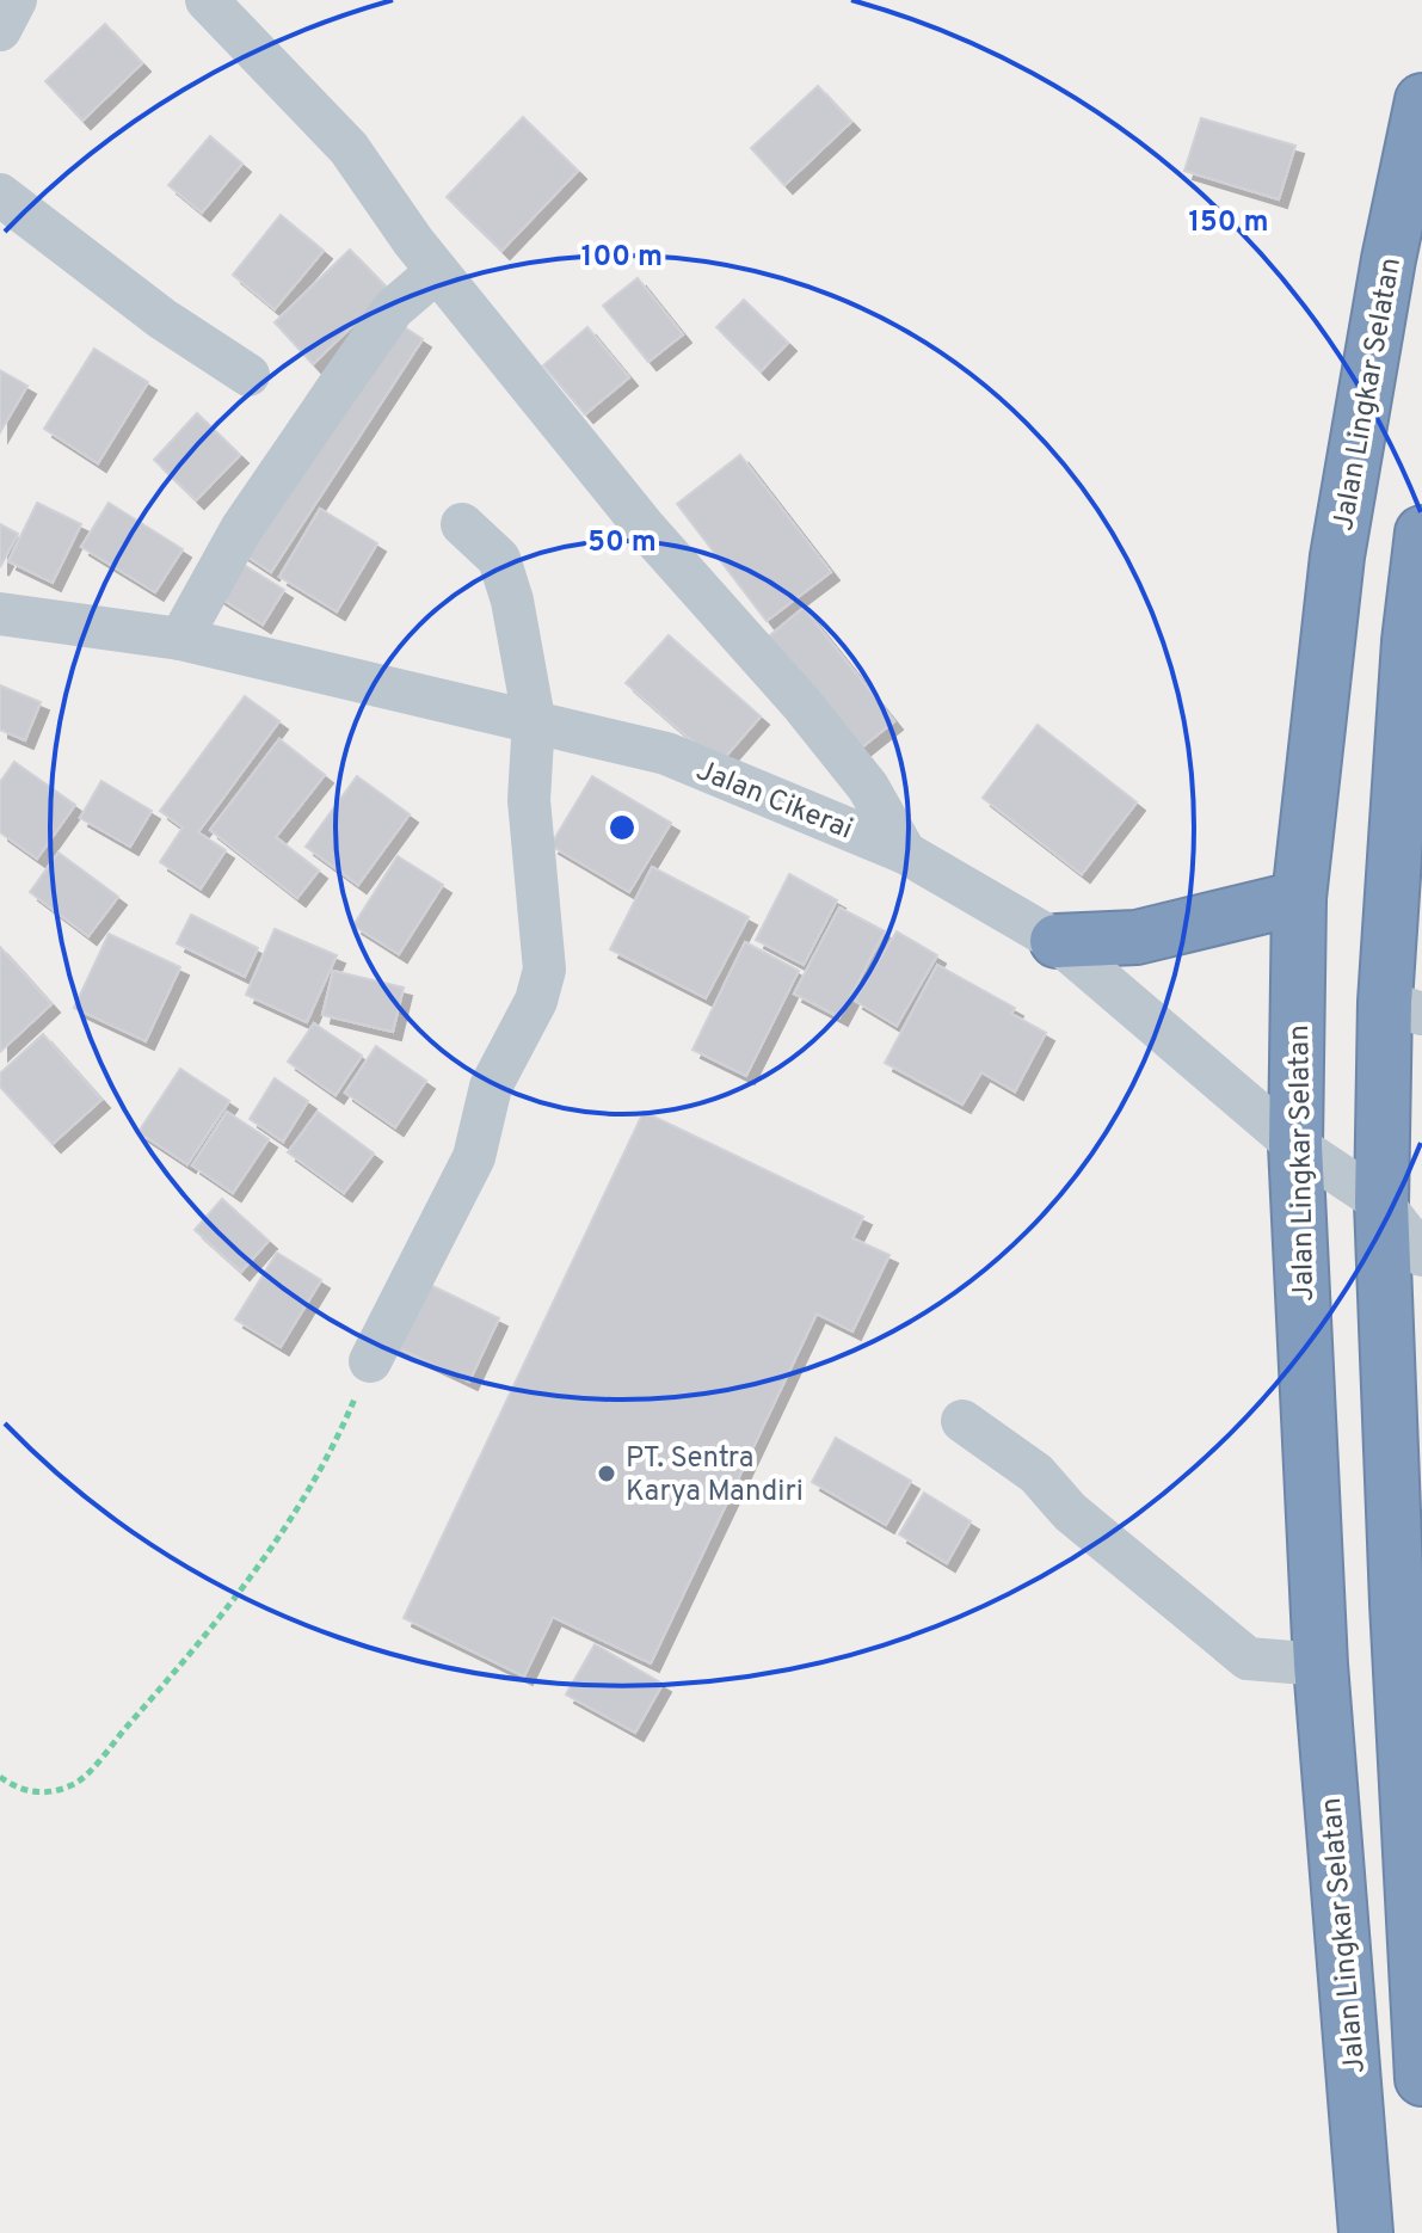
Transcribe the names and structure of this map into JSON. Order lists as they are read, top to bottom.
{
  "streets": {
    "highway": ["Jalan Lingkar Selatan"],
    "street": ["Jalan Cikerai"]
  },
  "crossings": [
    ["Jalan Lingkar Selatan", "Jalan Cikerai"]
  ],
  "places": ["PT. Sentra Karya Mandiri"],
  "rings": ["150 m", "100 m", "50 m"]
}
